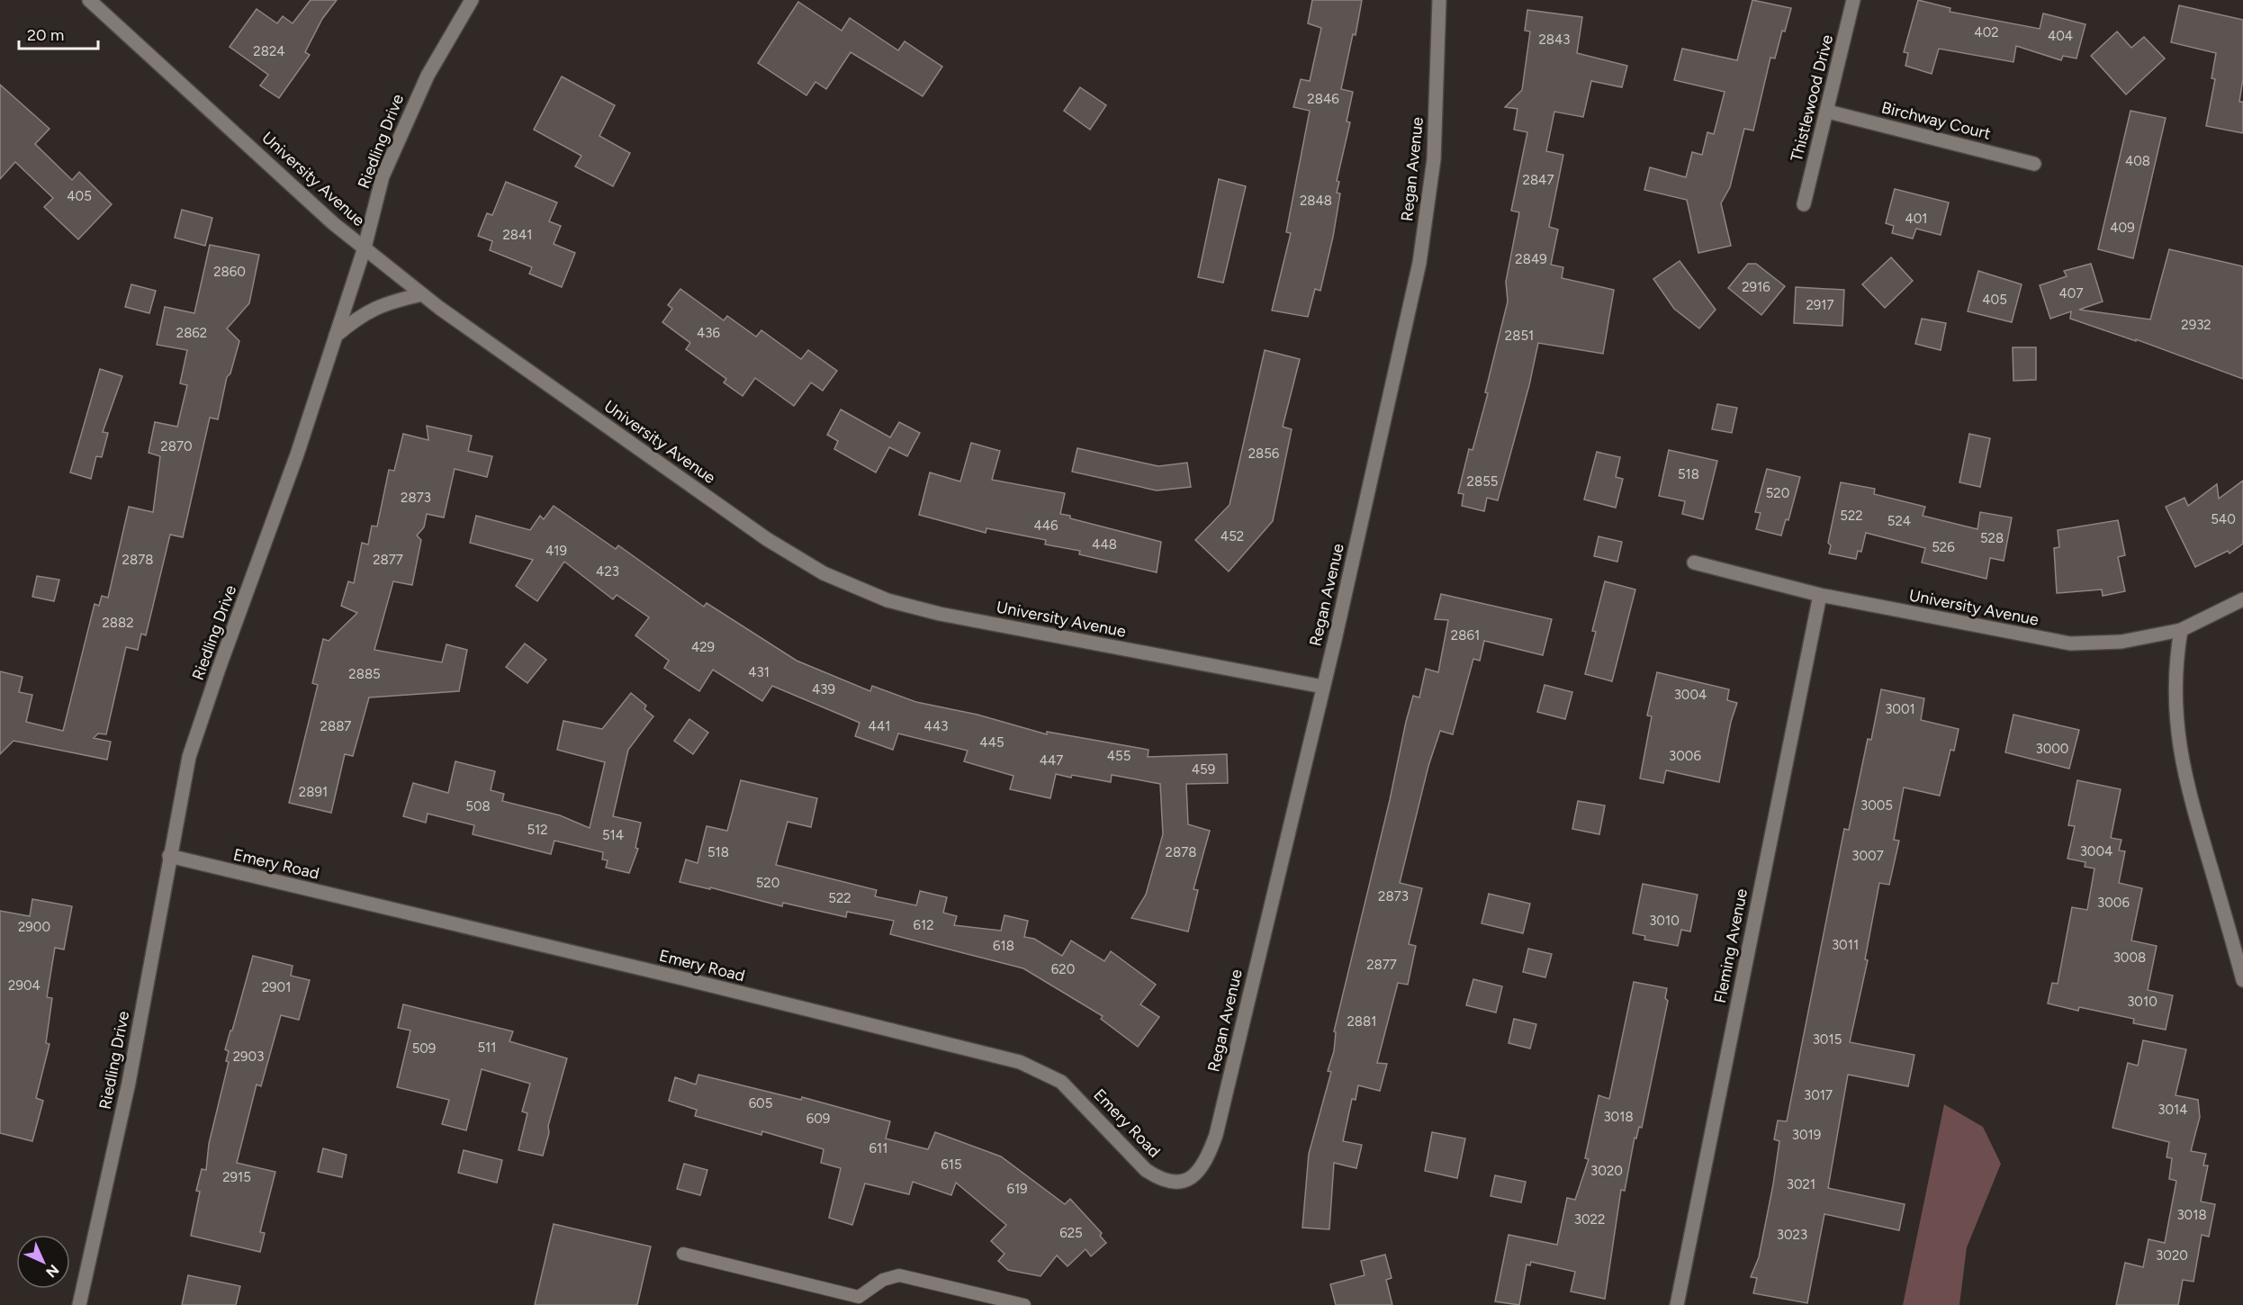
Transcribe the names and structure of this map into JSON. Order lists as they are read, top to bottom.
{
  "streets": {
    "street": [
      "Thistlewood Drive",
      "Birchway Court",
      "Riedling Drive",
      "Regan Avenue",
      "University Avenue",
      "Emery Road",
      "Fleming Avenue"
    ]
  },
  "crossings": [
    ["Thistlewood Drive", "Birchway Court"],
    ["Riedling Drive", "University Avenue"],
    ["Riedling Drive", "Emery Road"],
    ["Regan Avenue", "University Avenue"],
    ["Regan Avenue", "Emery Road"],
    ["University Avenue", "Fleming Avenue"]
  ],
  "house_numbers": [
    "402",
    "404",
    "2843",
    "2824",
    "2846",
    "408",
    "2847",
    "405",
    "2848",
    "401",
    "409",
    "2841",
    "2849",
    "2860",
    "2916",
    "407",
    "405",
    "2917",
    "2932",
    "2862",
    "436",
    "2851",
    "2870",
    "2856",
    "518",
    "2855",
    "520",
    "2873",
    "522",
    "540",
    "524",
    "446",
    "452",
    "528",
    "448",
    "526",
    "419",
    "2878",
    "2877",
    "423",
    "2882",
    "2861",
    "429",
    "431",
    "2885",
    "439",
    "3004",
    "3001",
    "2887",
    "441",
    "443",
    "445",
    "3000",
    "455",
    "3006",
    "447",
    "459",
    "2891",
    "3005",
    "508",
    "512",
    "514",
    "3004",
    "518",
    "2878",
    "3007",
    "520",
    "2873",
    "522",
    "3006",
    "3010",
    "612",
    "2900",
    "3011",
    "618",
    "3008",
    "2877",
    "620",
    "2904",
    "2901",
    "3010",
    "2881",
    "3015",
    "511",
    "509",
    "2903",
    "3017",
    "605",
    "3014",
    "3018",
    "609",
    "3019",
    "611",
    "615",
    "3020",
    "2915",
    "3021",
    "619",
    "3018",
    "3022",
    "625",
    "3023",
    "3020"
  ],
  "scale_bar": "20 m",
  "north": "bottom right"
}
